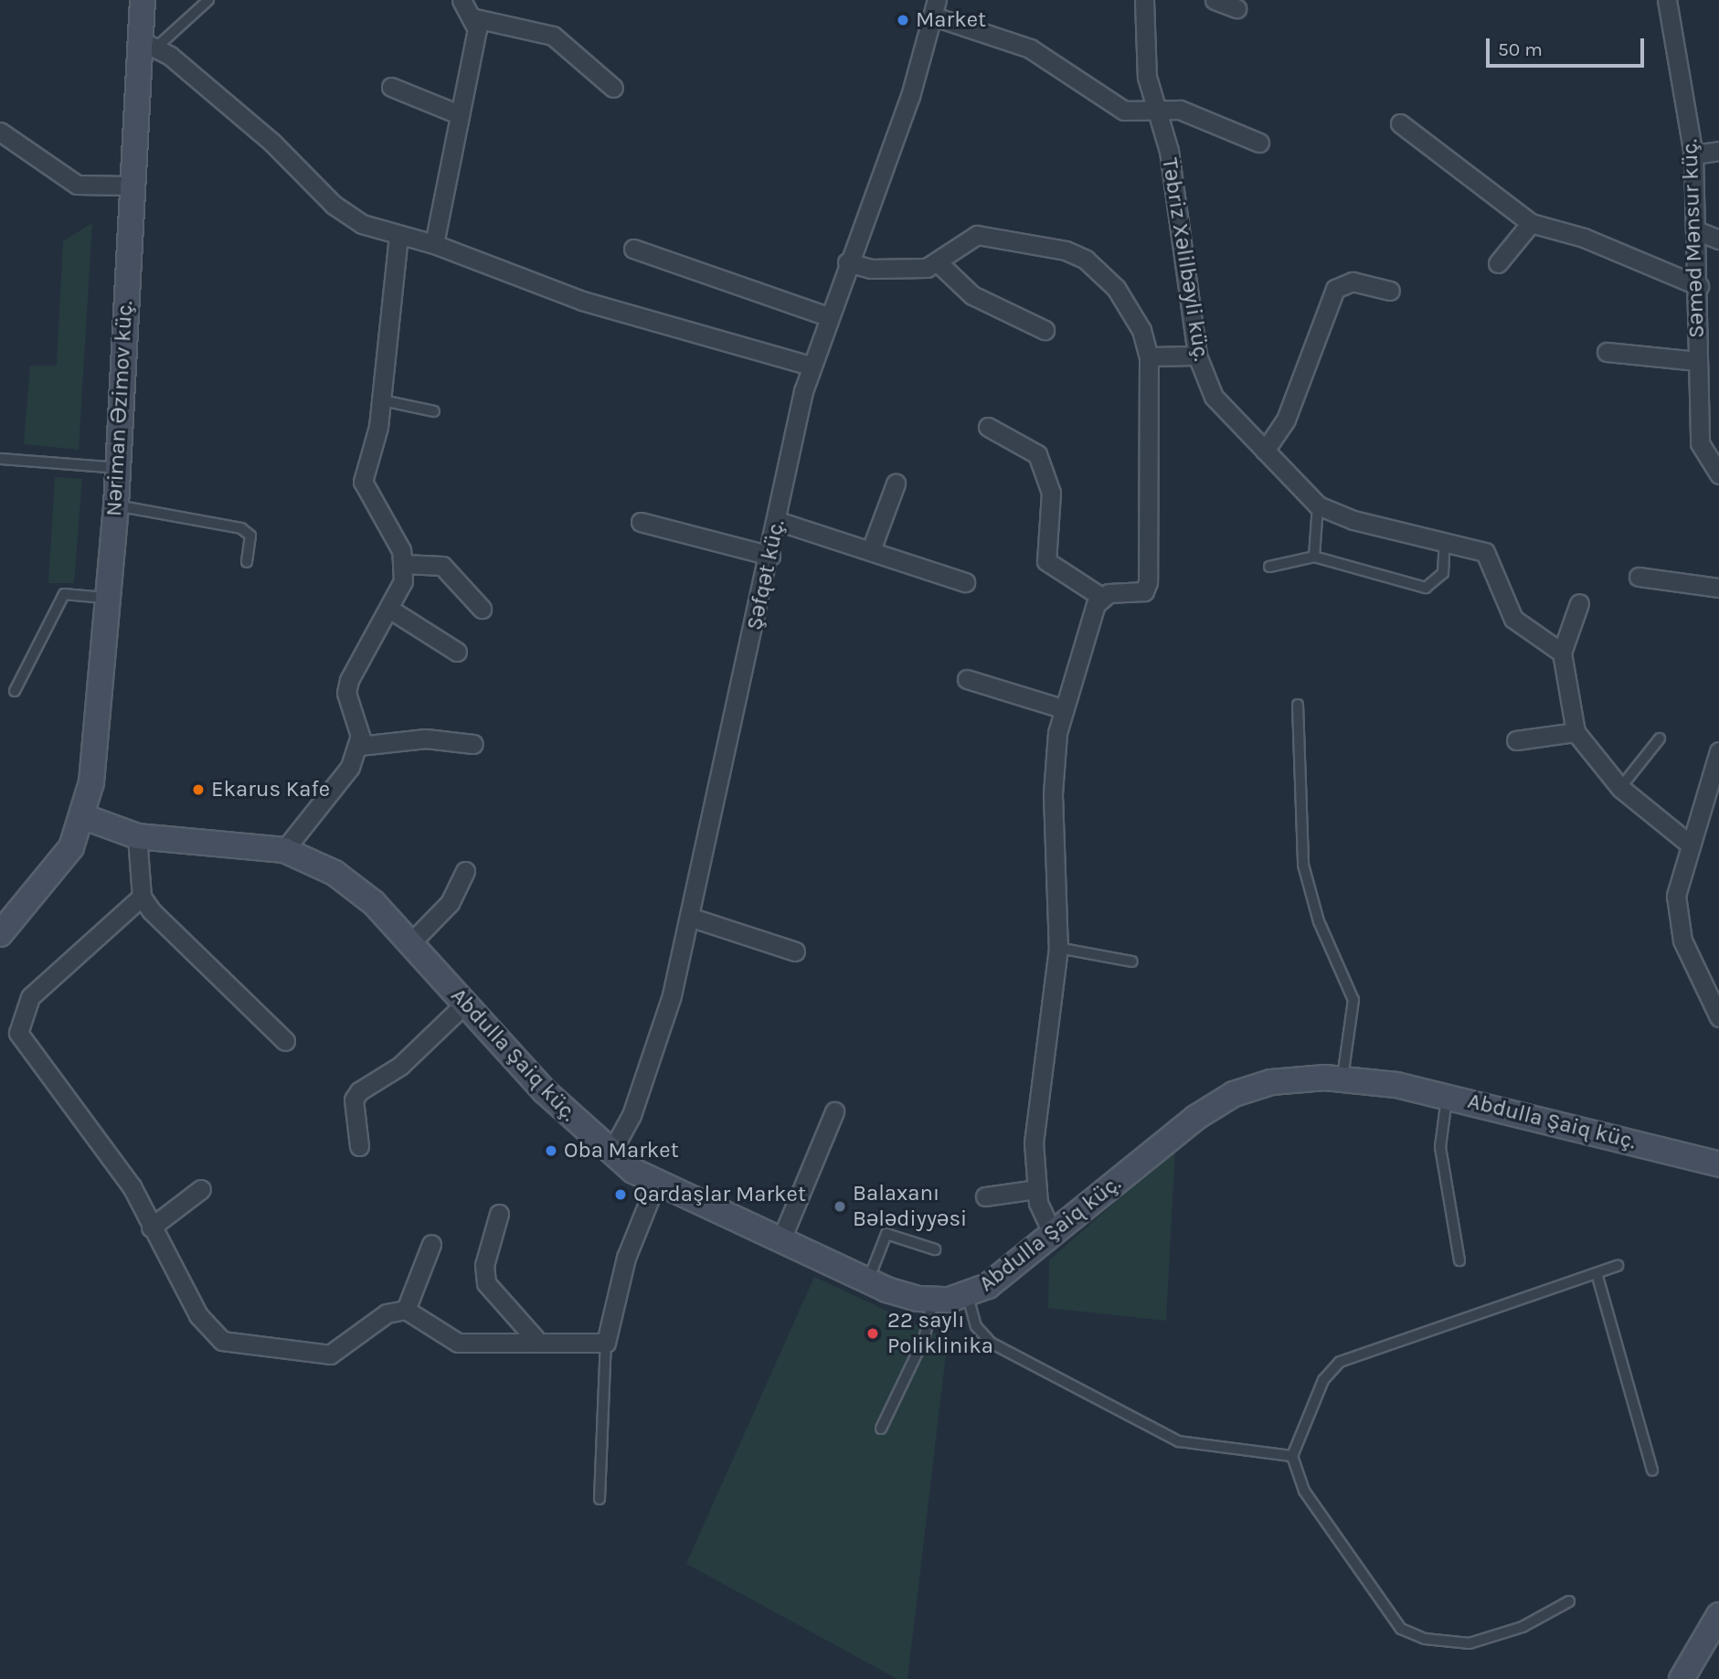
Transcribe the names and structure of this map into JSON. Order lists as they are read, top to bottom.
{
  "streets": {
    "street": [
      "Səməd Mənsur küç.",
      "Təbriz Xəlilbəyli küç.",
      "Nəriman Əzimov küç.",
      "Şəfqət küç.",
      "Abdulla Şaiq küç."
    ]
  },
  "crossings": [
    ["Nəriman Əzimov küç.", "Abdulla Şaiq küç."],
    ["Şəfqət küç.", "Abdulla Şaiq küç."]
  ],
  "places": [
    "Market",
    "Ekarus Kafe",
    "Oba Market",
    "Qardaşlar Market",
    "Balaxanı Bələdiyyəsi",
    "22 saylı Poliklinika"
  ],
  "scale_bar": "50 m"
}
